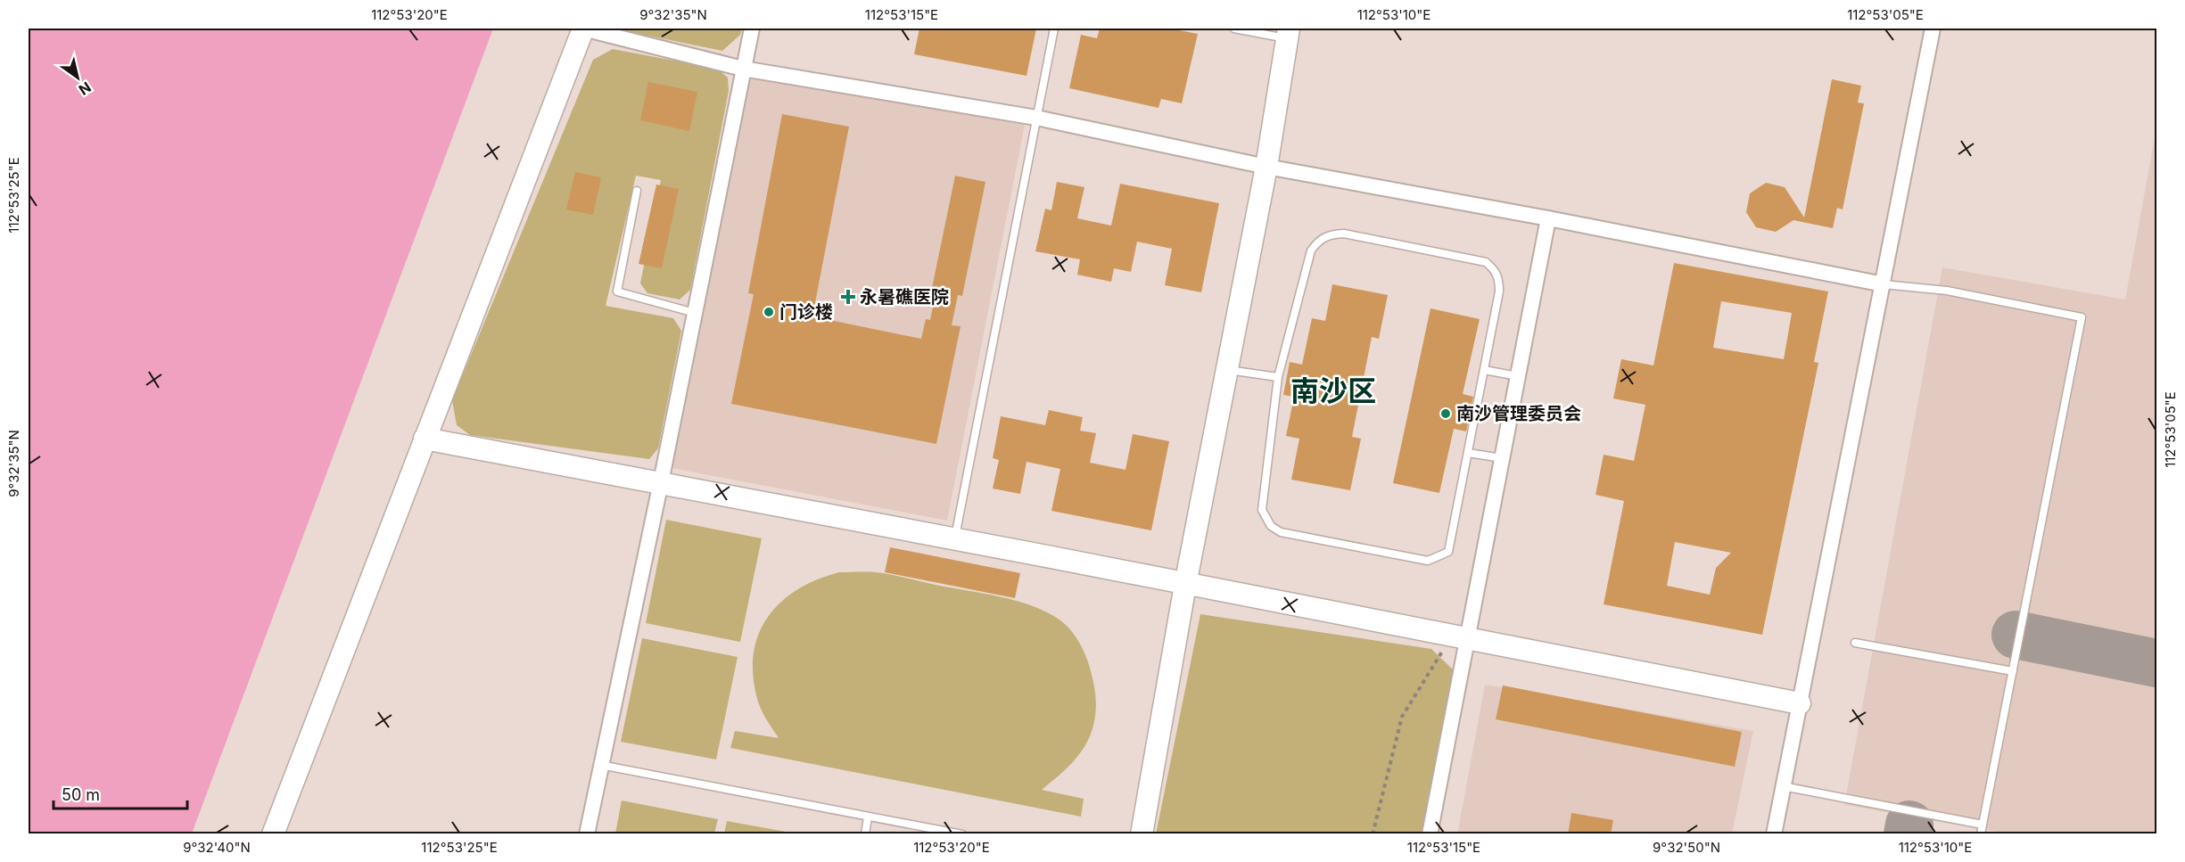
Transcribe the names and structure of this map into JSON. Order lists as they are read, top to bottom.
{
  "districts": ["南沙区"],
  "places": {
    "health": ["永暑礁医院"],
    "other": ["门诊楼", "南沙管理委员会"]
  },
  "scale_bar": "50 m",
  "north": "bottom right",
  "coordinates": [
    "112°53'20\"E",
    "9°32'35\"N",
    "112°53'15\"E",
    "112°53'10\"E",
    "112°53'05\"E",
    "112°53'25\"E",
    "9°32'40\"N",
    "9°32'50\"N"
  ]
}
